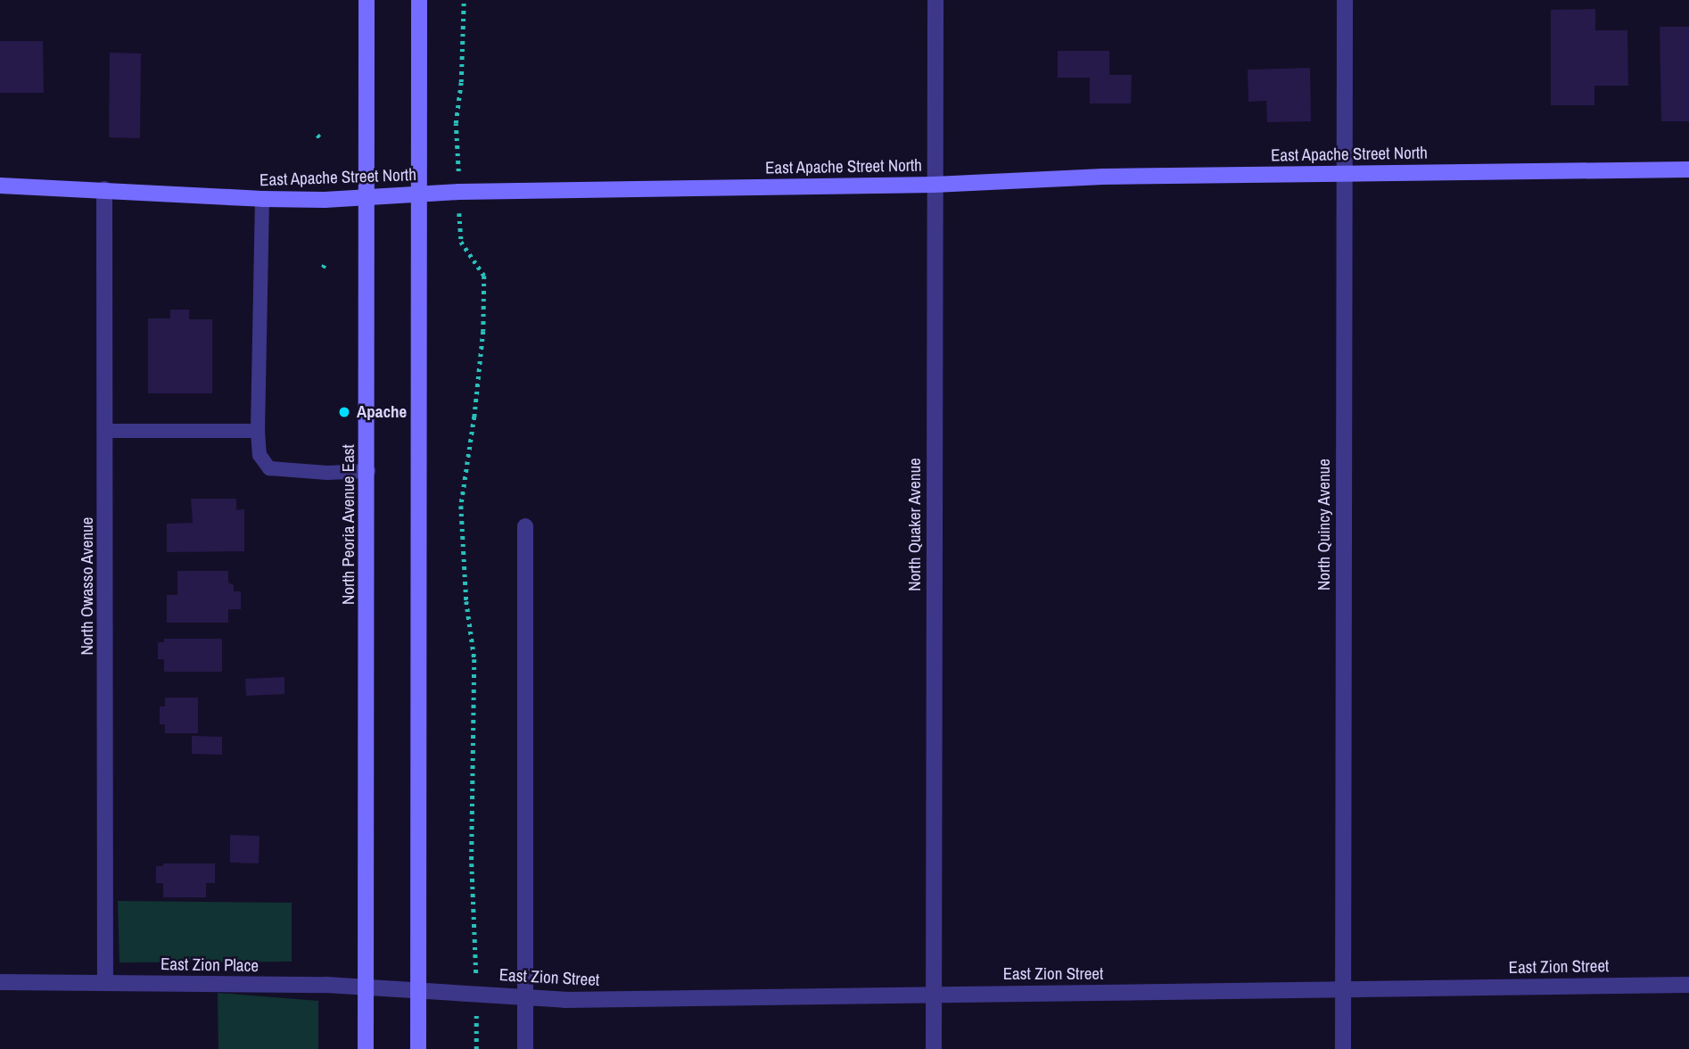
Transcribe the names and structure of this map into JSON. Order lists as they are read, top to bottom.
{
  "streets": {
    "main road": ["East Apache Street North", "North Peoria Avenue East"],
    "street": [
      "North Quaker Avenue",
      "North Quincy Avenue",
      "North Owasso Avenue",
      "East Zion Place",
      "East Zion Street"
    ]
  },
  "crossings": [
    ["East Apache Street North", "North Peoria Avenue East"],
    ["East Apache Street North", "North Quaker Avenue"],
    ["East Apache Street North", "North Quincy Avenue"],
    ["East Apache Street North", "North Owasso Avenue"],
    ["North Peoria Avenue East", "East Zion Place"],
    ["North Quaker Avenue", "East Zion Street"],
    ["North Quincy Avenue", "East Zion Street"],
    ["North Owasso Avenue", "East Zion Place"],
    ["East Zion Place", "East Zion Street"]
  ],
  "places": ["Apache"]
}
